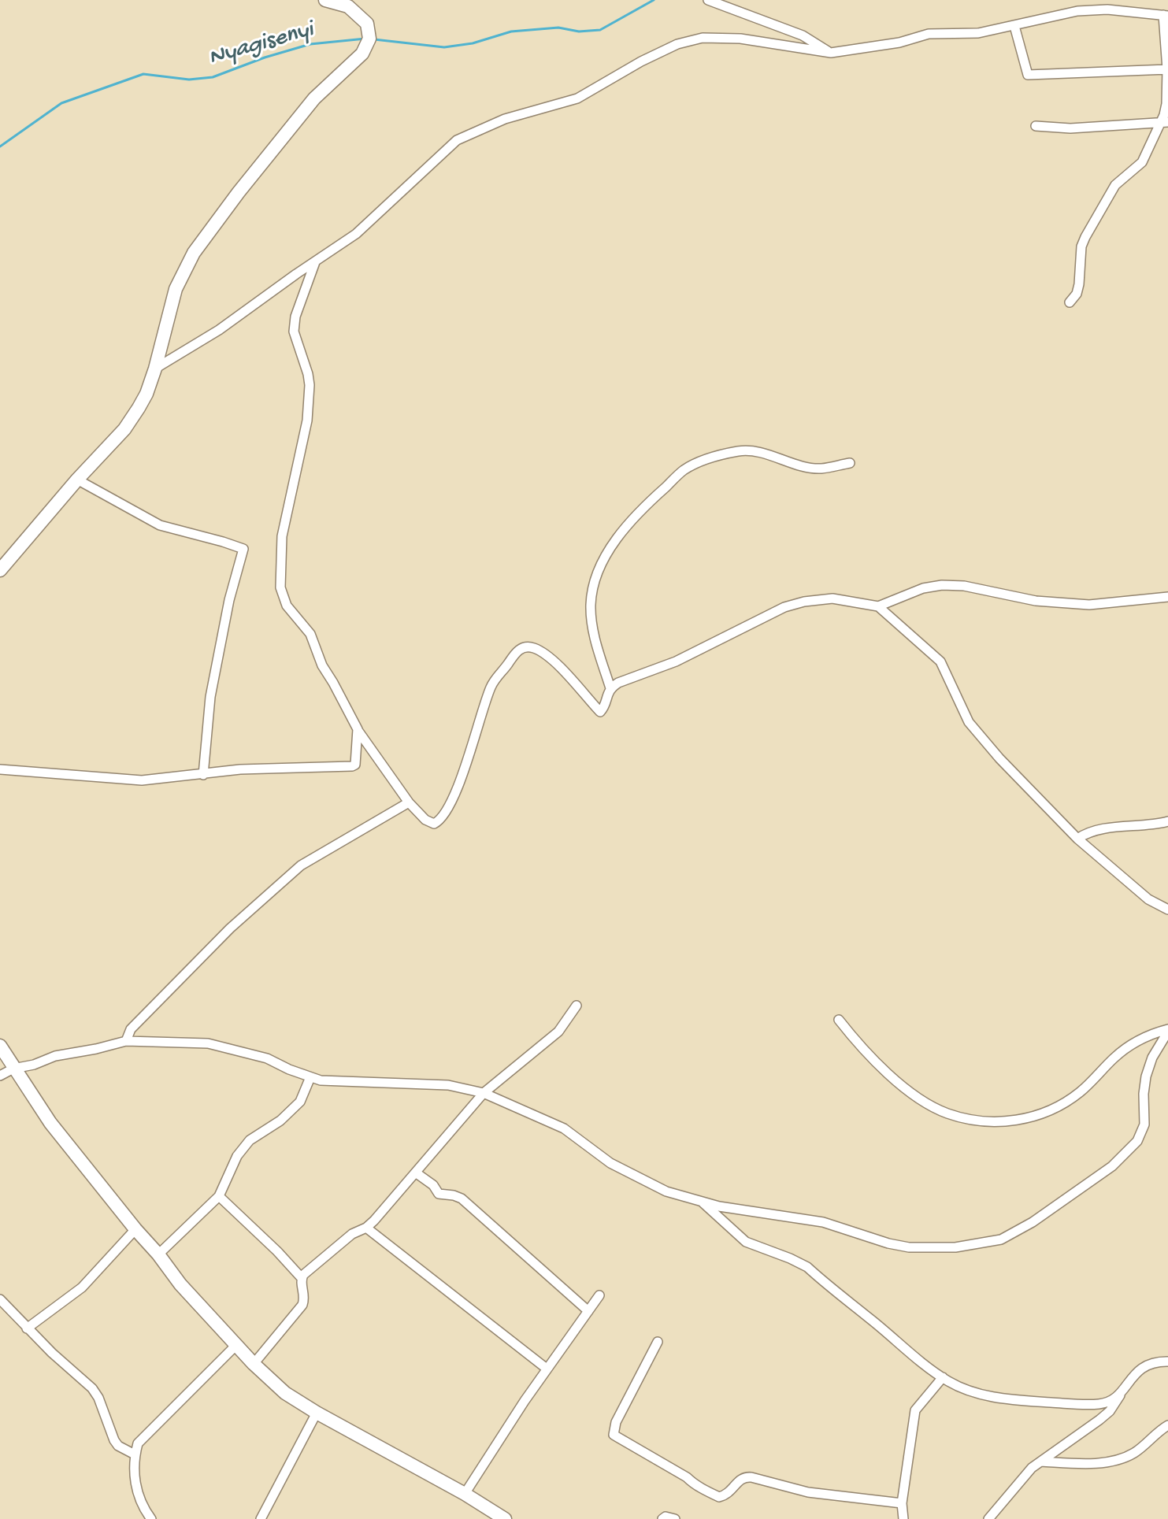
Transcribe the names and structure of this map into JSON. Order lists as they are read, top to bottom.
{
  "water": ["Nyagisenyi"]
}
